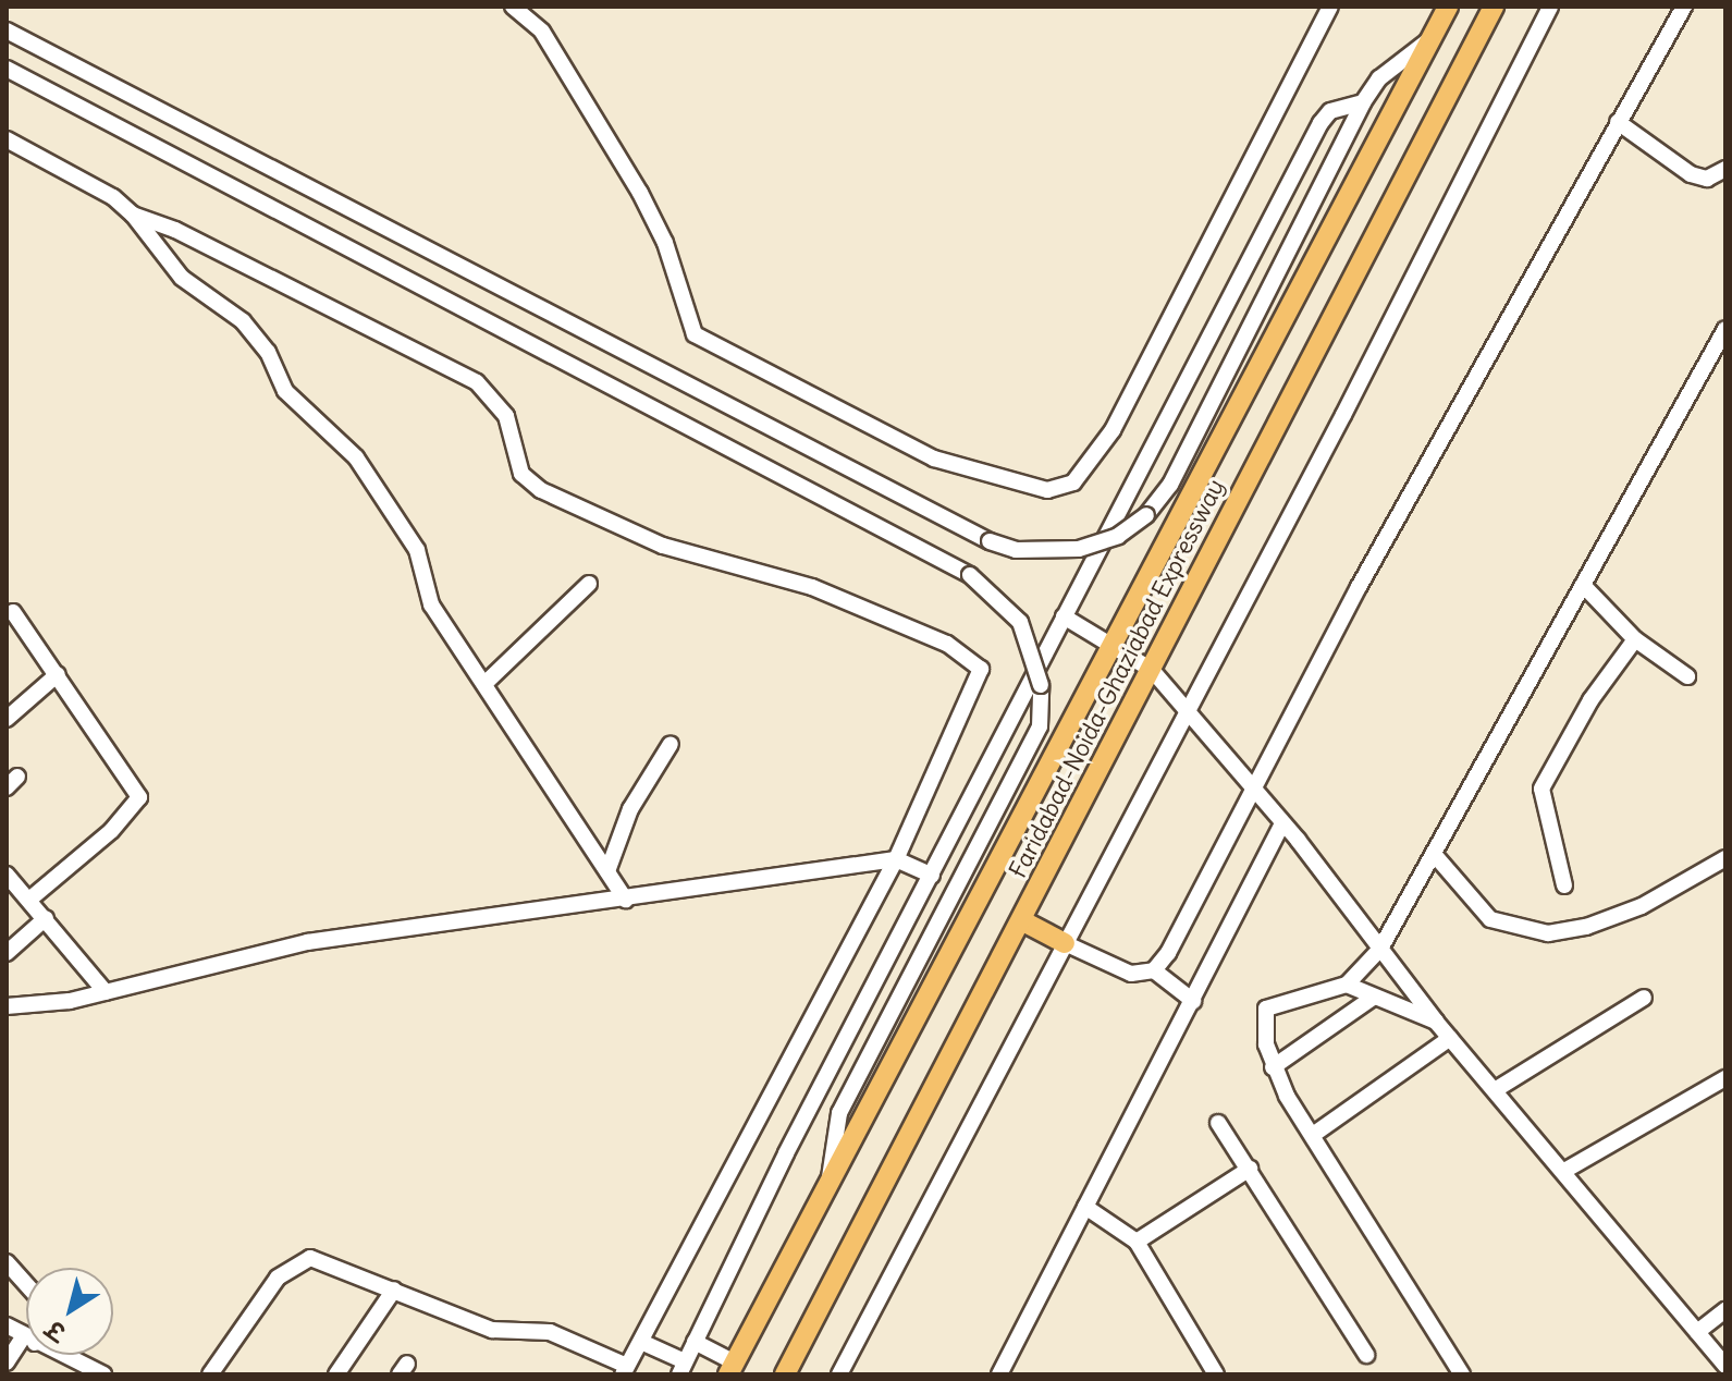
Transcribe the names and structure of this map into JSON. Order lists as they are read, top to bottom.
{
  "streets": {
    "main road": ["Faridabad-Noida-Ghaziabad Expressway"]
  },
  "north": "bottom left"
}
